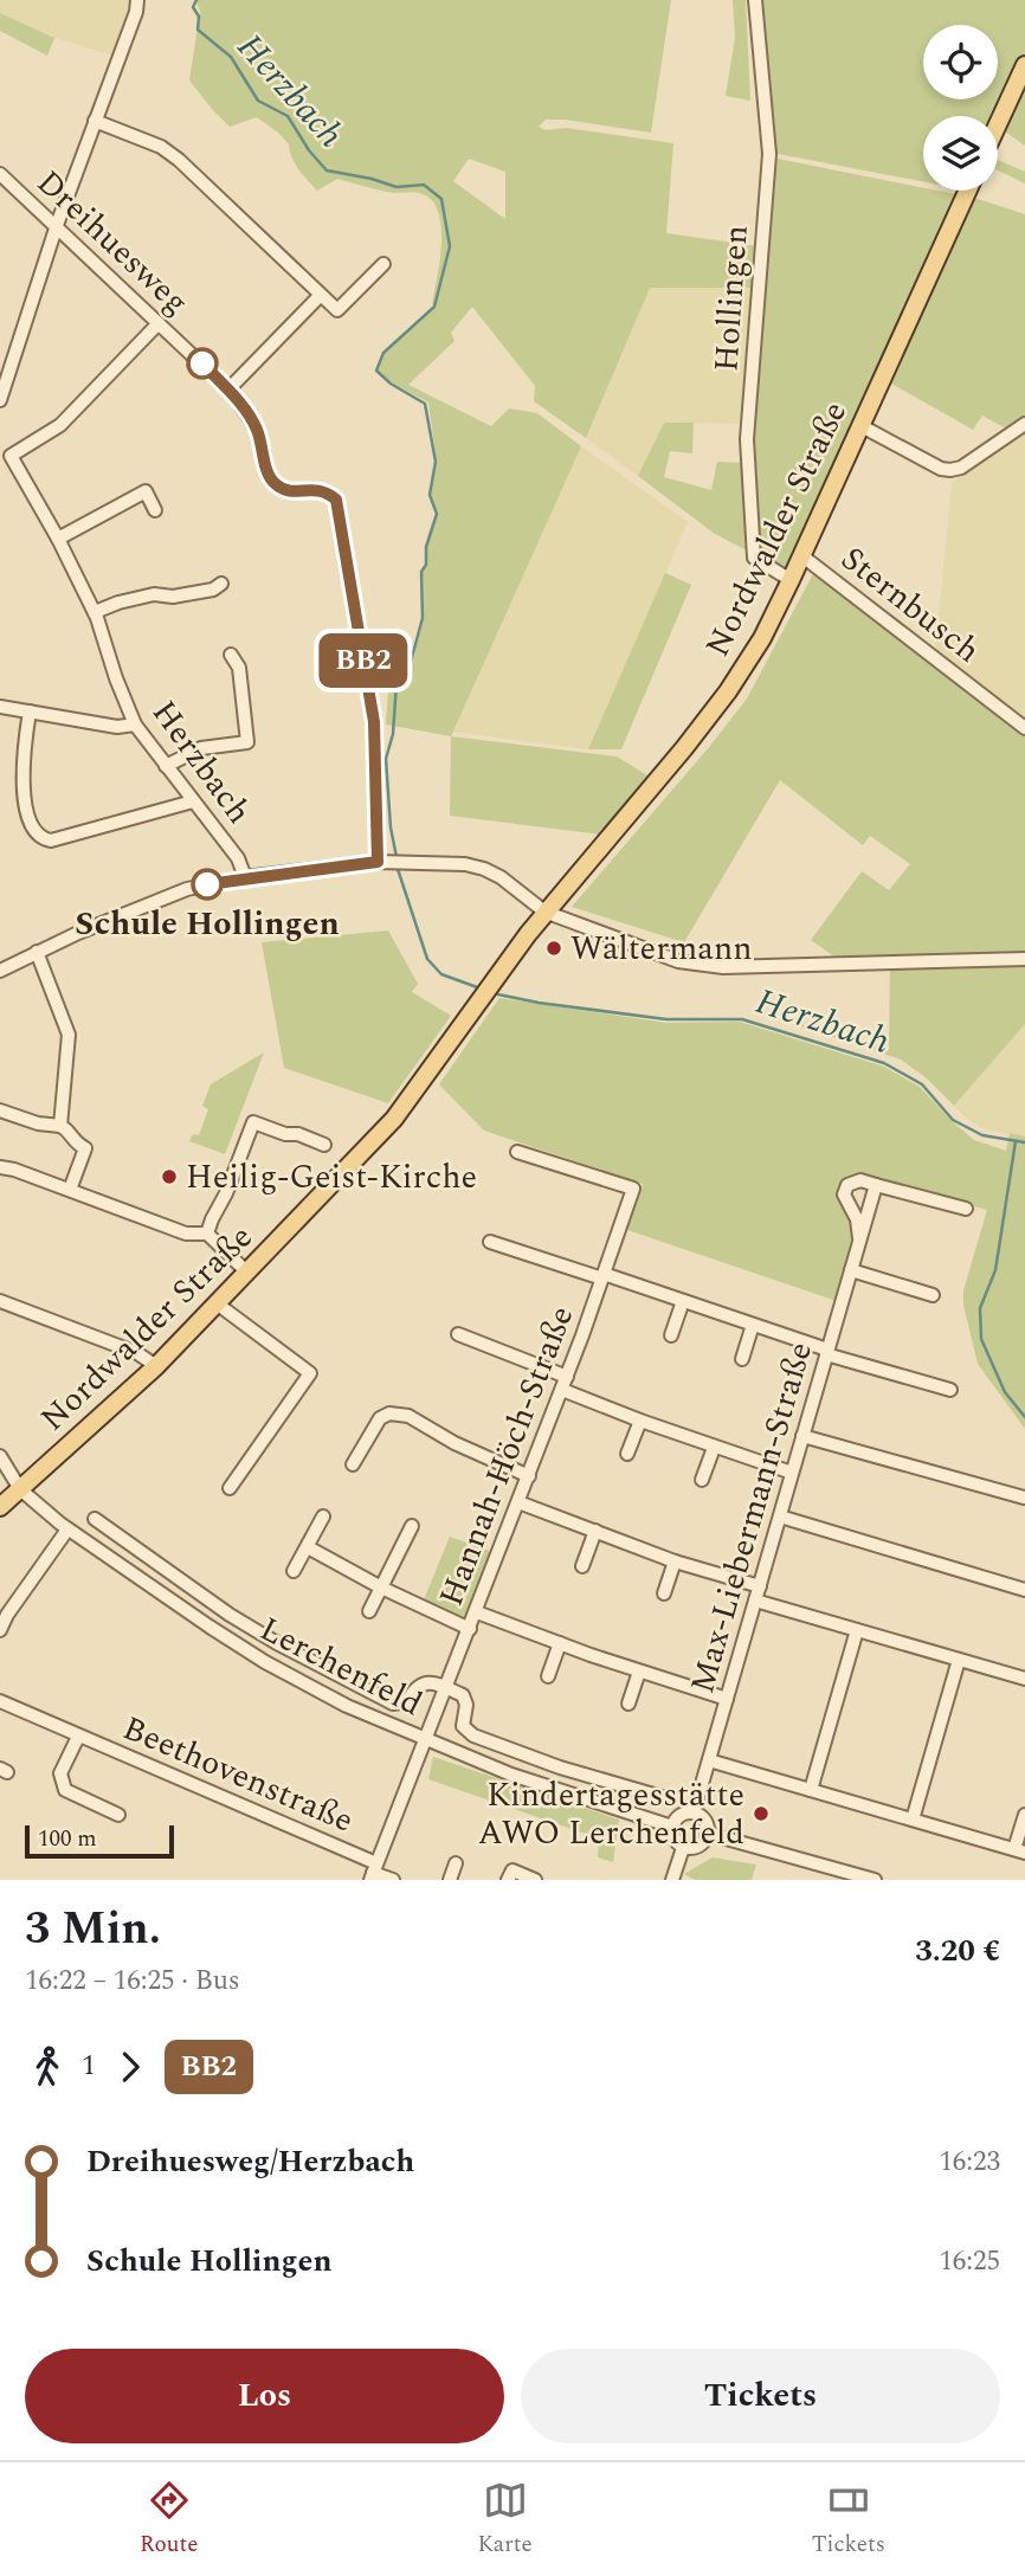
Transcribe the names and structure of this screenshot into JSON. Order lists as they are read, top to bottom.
{
  "streets": {
    "main road": ["Nordwalder Straße"],
    "street": [
      "Dreihuesweg",
      "Hollingen",
      "Sternbusch",
      "Herzbach",
      "Hannah-Höch-Straße",
      "Max-Liebermann-Straße",
      "Lerchenfeld",
      "Beethovenstraße"
    ]
  },
  "crossings": [
    ["Dreihuesweg", "Herzbach"],
    ["Hollingen", "Nordwalder Straße"],
    ["Nordwalder Straße", "Sternbusch"],
    ["Nordwalder Straße", "Lerchenfeld"],
    ["Hannah-Höch-Straße", "Lerchenfeld"],
    ["Hannah-Höch-Straße", "Beethovenstraße"],
    ["Max-Liebermann-Straße", "Lerchenfeld"]
  ],
  "water": ["Herzbach"],
  "places": [
    "Schule Hollingen",
    "Wältermann",
    "Heilig-Geist-Kirche",
    "Kindertagesstätte AWO Lerchenfeld"
  ],
  "lines": ["bus line BB2"],
  "scale_bar": "100 m",
  "page": {
    "on_map": "BB2",
    "scale": "100 m",
    "heading": ["3 Min.", "16:22 – 16:25 · Bus", "3.20 €"],
    "legs": ["1", "BB2"],
    "list": [
      {
        "name": "Dreihuesweg/Herzbach",
        "value": "16:23"
      },
      {
        "name": "Schule Hollingen",
        "value": "16:25"
      }
    ],
    "buttons": ["Los", "Tickets"],
    "tabs": ["Route", "Karte", "Tickets"]
  }
}
